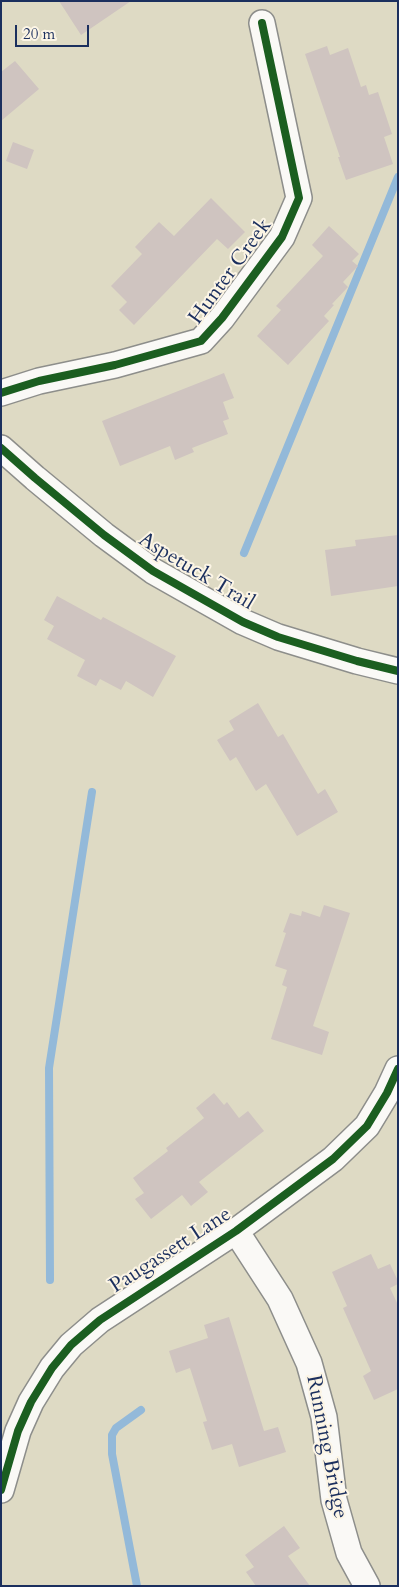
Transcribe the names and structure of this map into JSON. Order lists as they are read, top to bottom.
{
  "streets": {
    "street": [
      "Hunter Creek",
      "Aspetuck Trail",
      "Paugassett Lane",
      "Running Bridge"
    ]
  },
  "crossings": [
    ["Paugassett Lane", "Running Bridge"]
  ],
  "scale_bar": "20 m"
}
